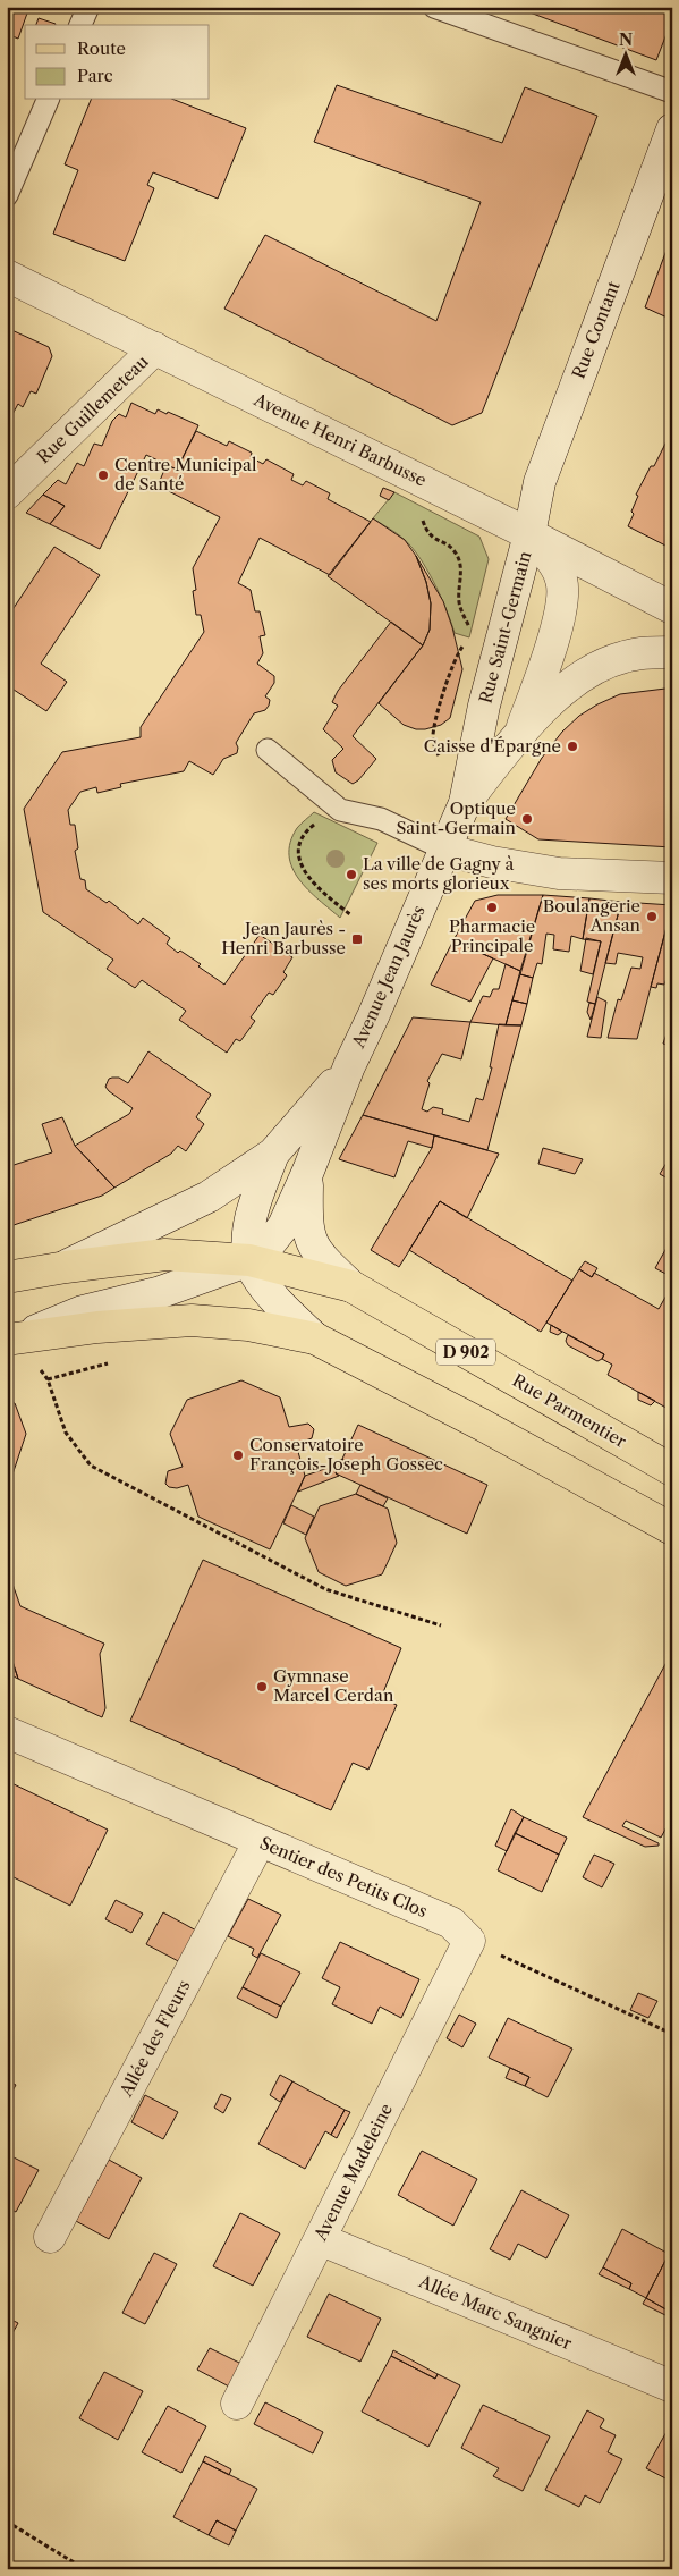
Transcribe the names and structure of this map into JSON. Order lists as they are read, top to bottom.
{
  "streets": {
    "main road": ["D 902", "Rue Parmentier"],
    "street": [
      "Rue Contant",
      "Rue Guillemeteau",
      "Avenue Henri Barbusse",
      "Rue Saint-Germain",
      "Avenue Jean Jaurès",
      "Sentier des Petits Clos",
      "Allée des Fleurs",
      "Avenue Madeleine",
      "Allée Marc Sangnier"
    ]
  },
  "crossings": [
    ["Rue Contant", "Avenue Henri Barbusse"],
    ["Rue Contant", "Rue Saint-Germain"],
    ["Rue Guillemeteau", "Avenue Henri Barbusse"],
    ["Avenue Henri Barbusse", "Rue Saint-Germain"],
    ["Rue Saint-Germain", "Avenue Jean Jaurès"],
    ["D 902", "Rue Parmentier"],
    ["Sentier des Petits Clos", "Allée des Fleurs"],
    ["Sentier des Petits Clos", "Avenue Madeleine"],
    ["Avenue Madeleine", "Allée Marc Sangnier"]
  ],
  "places": {
    "other": [
      "Centre Municipal de Santé",
      "Caisse d'Épargne",
      "Optique Saint-Germain",
      "La ville de Gagny à ses morts glorieux",
      "Pharmacie Principale",
      "Boulangerie Ansan",
      "Conservatoire François-Joseph Gossec",
      "Gymnase Marcel Cerdan"
    ],
    "transit": ["Jean Jaurès - Henri Barbusse"]
  },
  "legend": ["Route", "Parc"],
  "north": "top"
}
